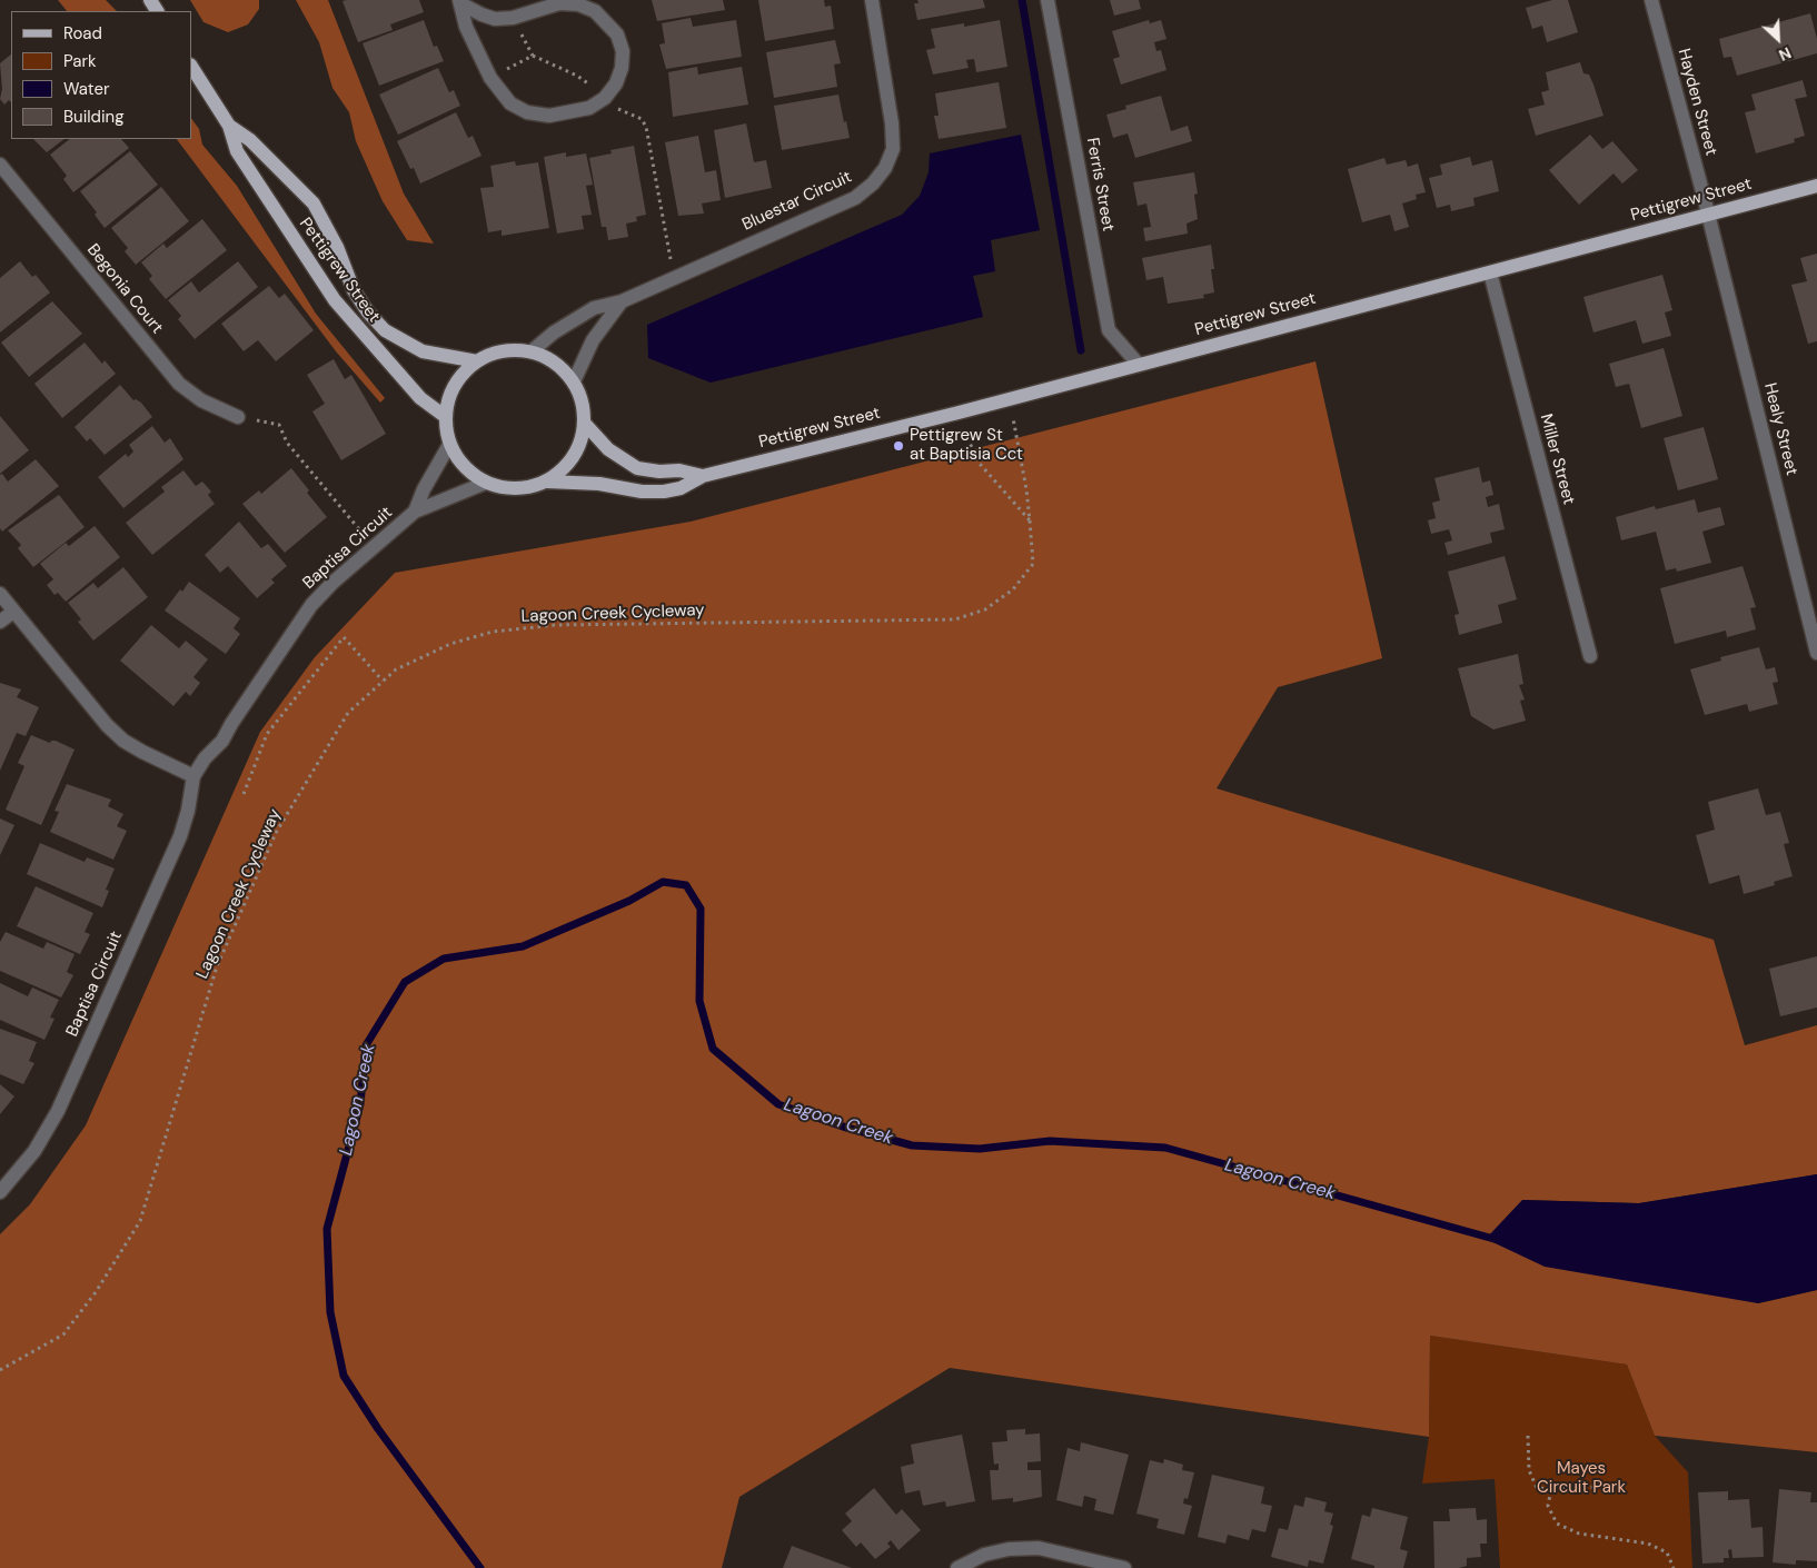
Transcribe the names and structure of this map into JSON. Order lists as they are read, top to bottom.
{
  "streets": {
    "main road": ["Pettigrew Street"],
    "street": [
      "Hayden Street",
      "Ferris Street",
      "Bluestar Circuit",
      "Begonia Court",
      "Healy Street",
      "Miller Street",
      "Baptisa Circuit"
    ],
    "path": ["Lagoon Creek Cycleway"]
  },
  "crossings": [
    ["Hayden Street", "Pettigrew Street"],
    ["Hayden Street", "Healy Street"],
    ["Ferris Street", "Pettigrew Street"],
    ["Pettigrew Street", "Bluestar Circuit"],
    ["Pettigrew Street", "Healy Street"],
    ["Pettigrew Street", "Miller Street"],
    ["Pettigrew Street", "Baptisa Circuit"],
    ["Pettigrew Street", "Lagoon Creek Cycleway"],
    ["Bluestar Circuit", "Baptisa Circuit"]
  ],
  "water": ["Lagoon Creek"],
  "parks": ["Mayes Circuit Park"],
  "places": ["Pettigrew St at Baptisia Cct"],
  "legend": [
    "Road",
    "Park",
    "Water",
    "Building"
  ],
  "north": "bottom right"
}
